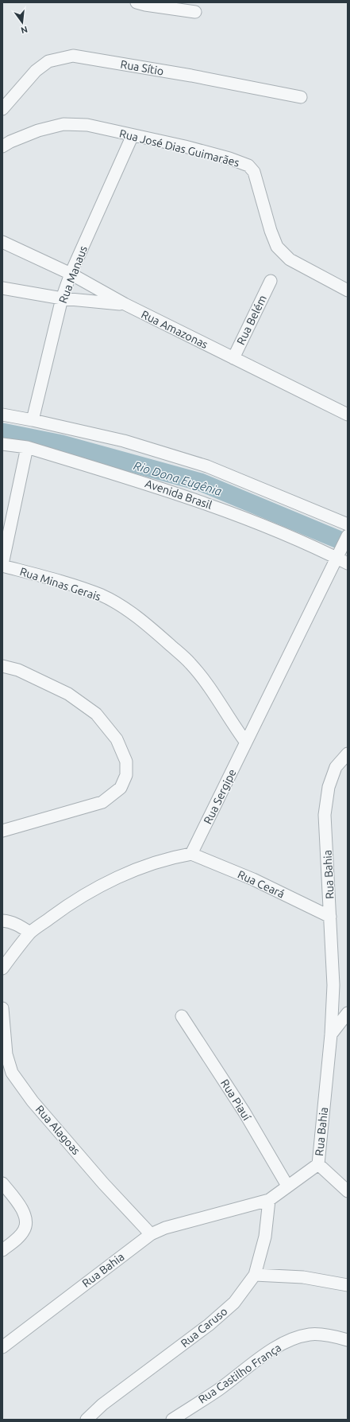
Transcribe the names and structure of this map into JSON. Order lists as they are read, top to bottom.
{
  "streets": {
    "street": [
      "Rua Sítio",
      "Rua José Dias Guimarães",
      "Rua Manaus",
      "Rua Belém",
      "Rua Amazonas",
      "Avenida Brasil",
      "Rua Minas Gerais",
      "Rua Sergipe",
      "Rua Bahia",
      "Rua Ceará",
      "Rua Piauí",
      "Rua Alagoas",
      "Rua Caruso",
      "Rua Castilho França"
    ]
  },
  "crossings": [
    ["Rua José Dias Guimarães", "Rua Manaus"],
    ["Rua Manaus", "Rua Amazonas"],
    ["Rua Belém", "Rua Amazonas"],
    ["Avenida Brasil", "Rua Sergipe"],
    ["Rua Minas Gerais", "Rua Sergipe"],
    ["Rua Sergipe", "Rua Ceará"],
    ["Rua Bahia", "Rua Ceará"],
    ["Rua Bahia", "Rua Piauí"],
    ["Rua Bahia", "Rua Alagoas"],
    ["Rua Bahia", "Rua Caruso"]
  ],
  "water": ["Rio Dona Eugênia"],
  "north": "bottom"
}
